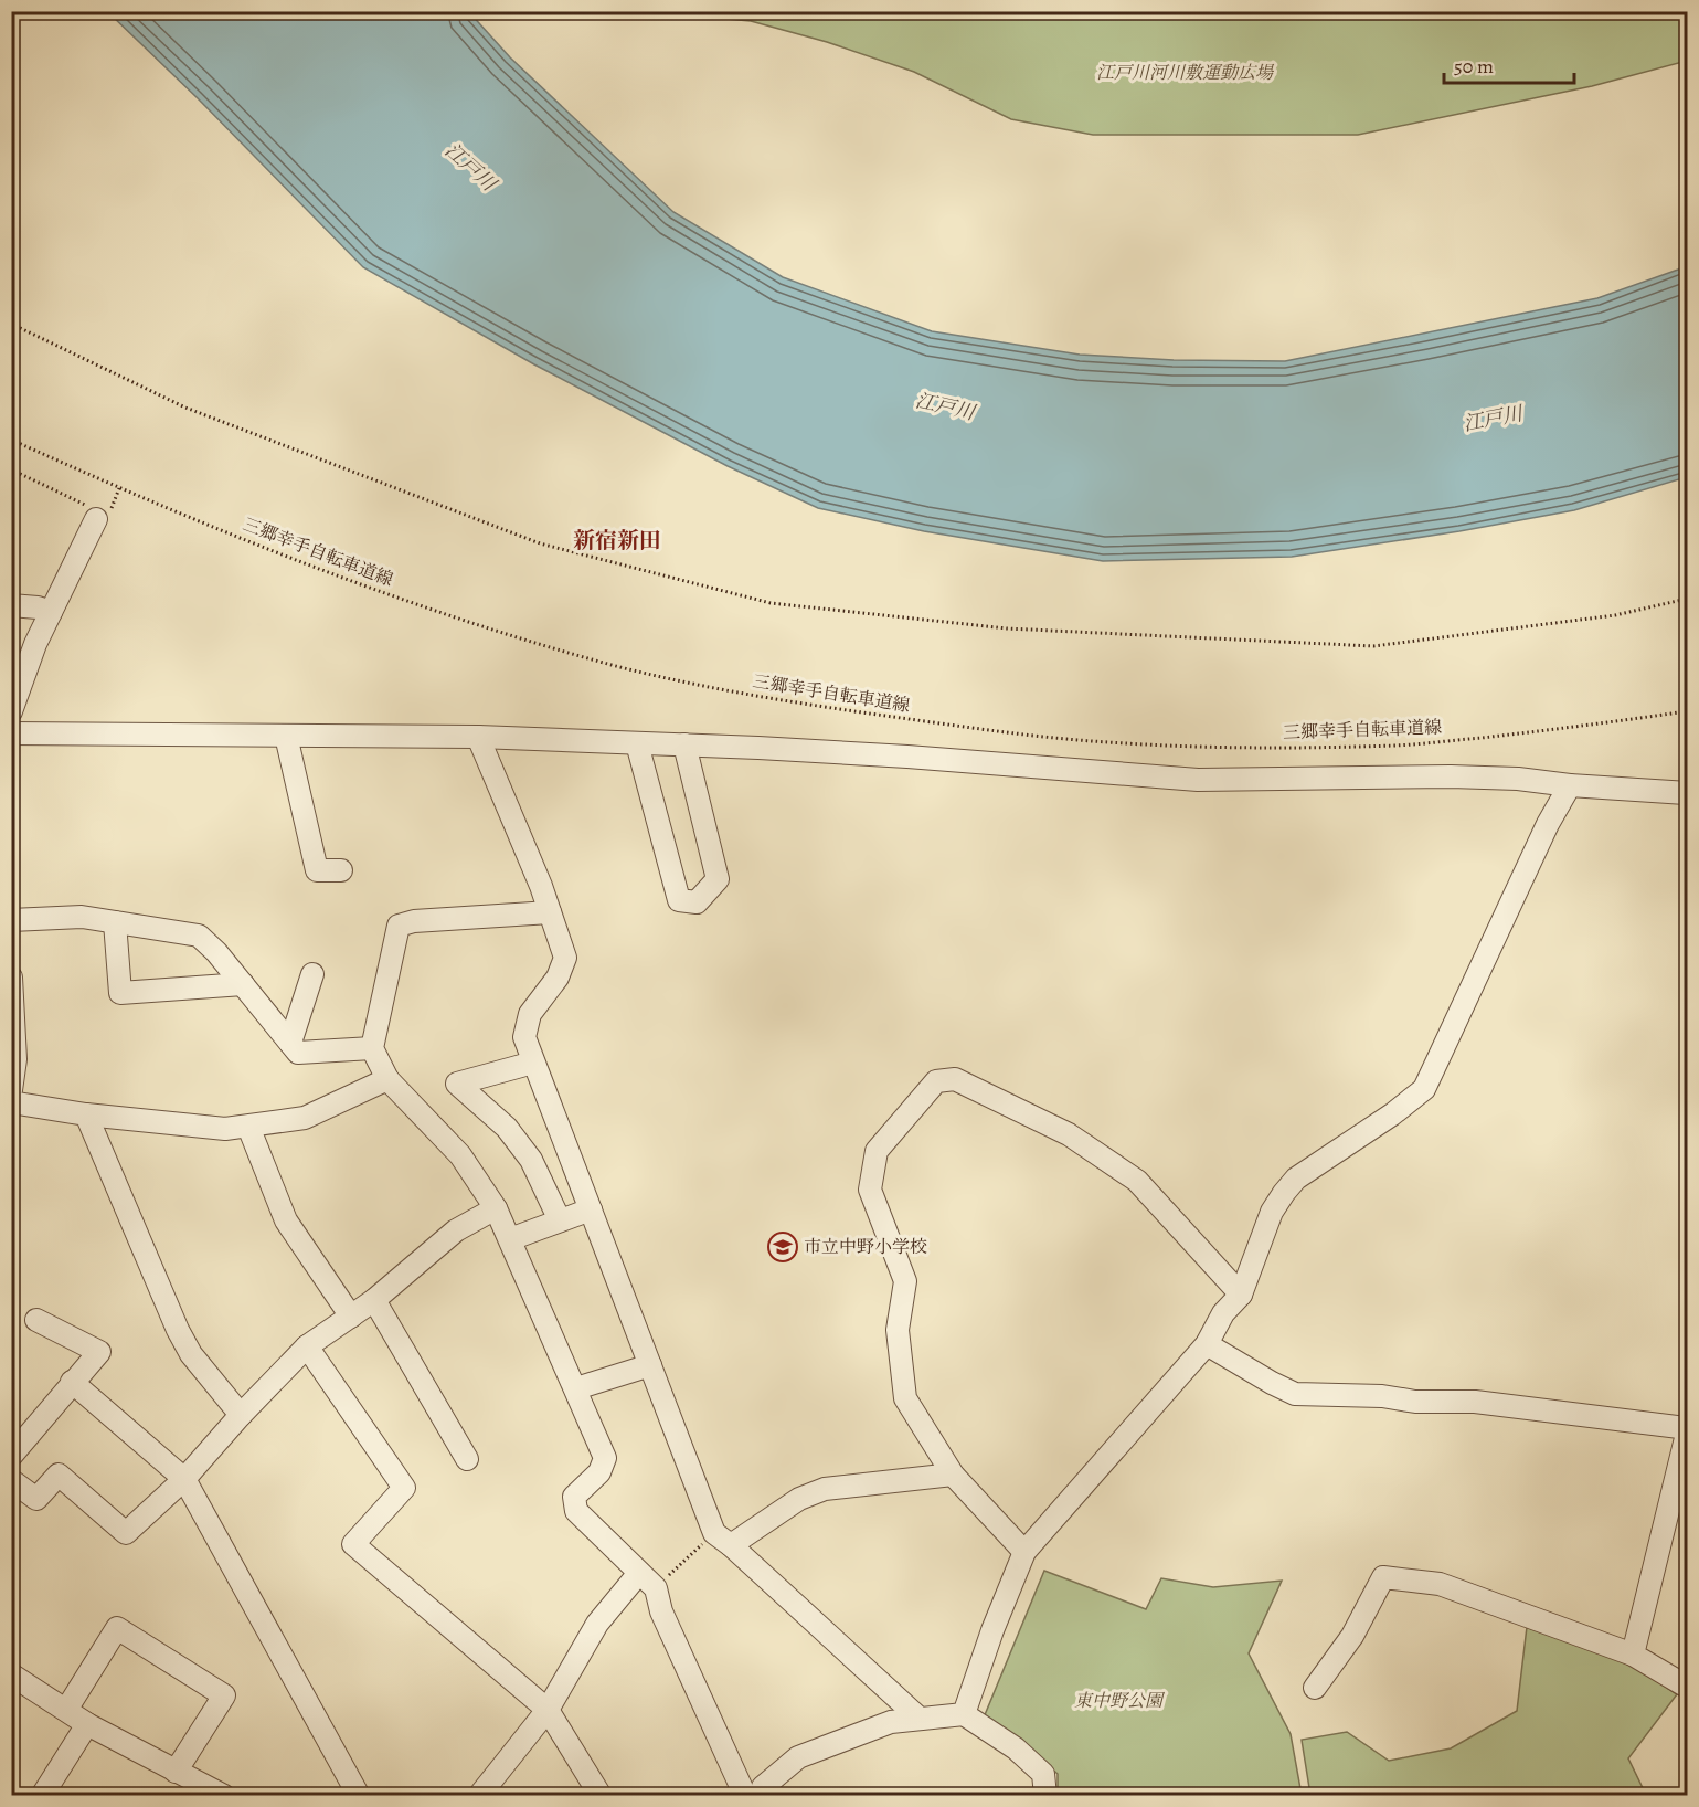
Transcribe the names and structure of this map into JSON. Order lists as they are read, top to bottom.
{
  "streets": {
    "path": ["三郷幸手自転車道線"]
  },
  "districts": ["新宿新田"],
  "water": ["江戸川"],
  "parks": ["江戸川河川敷運動広場", "東中野公園"],
  "places": {
    "school or university": ["市立中野小学校"]
  },
  "scale_bar": "50 m"
}
